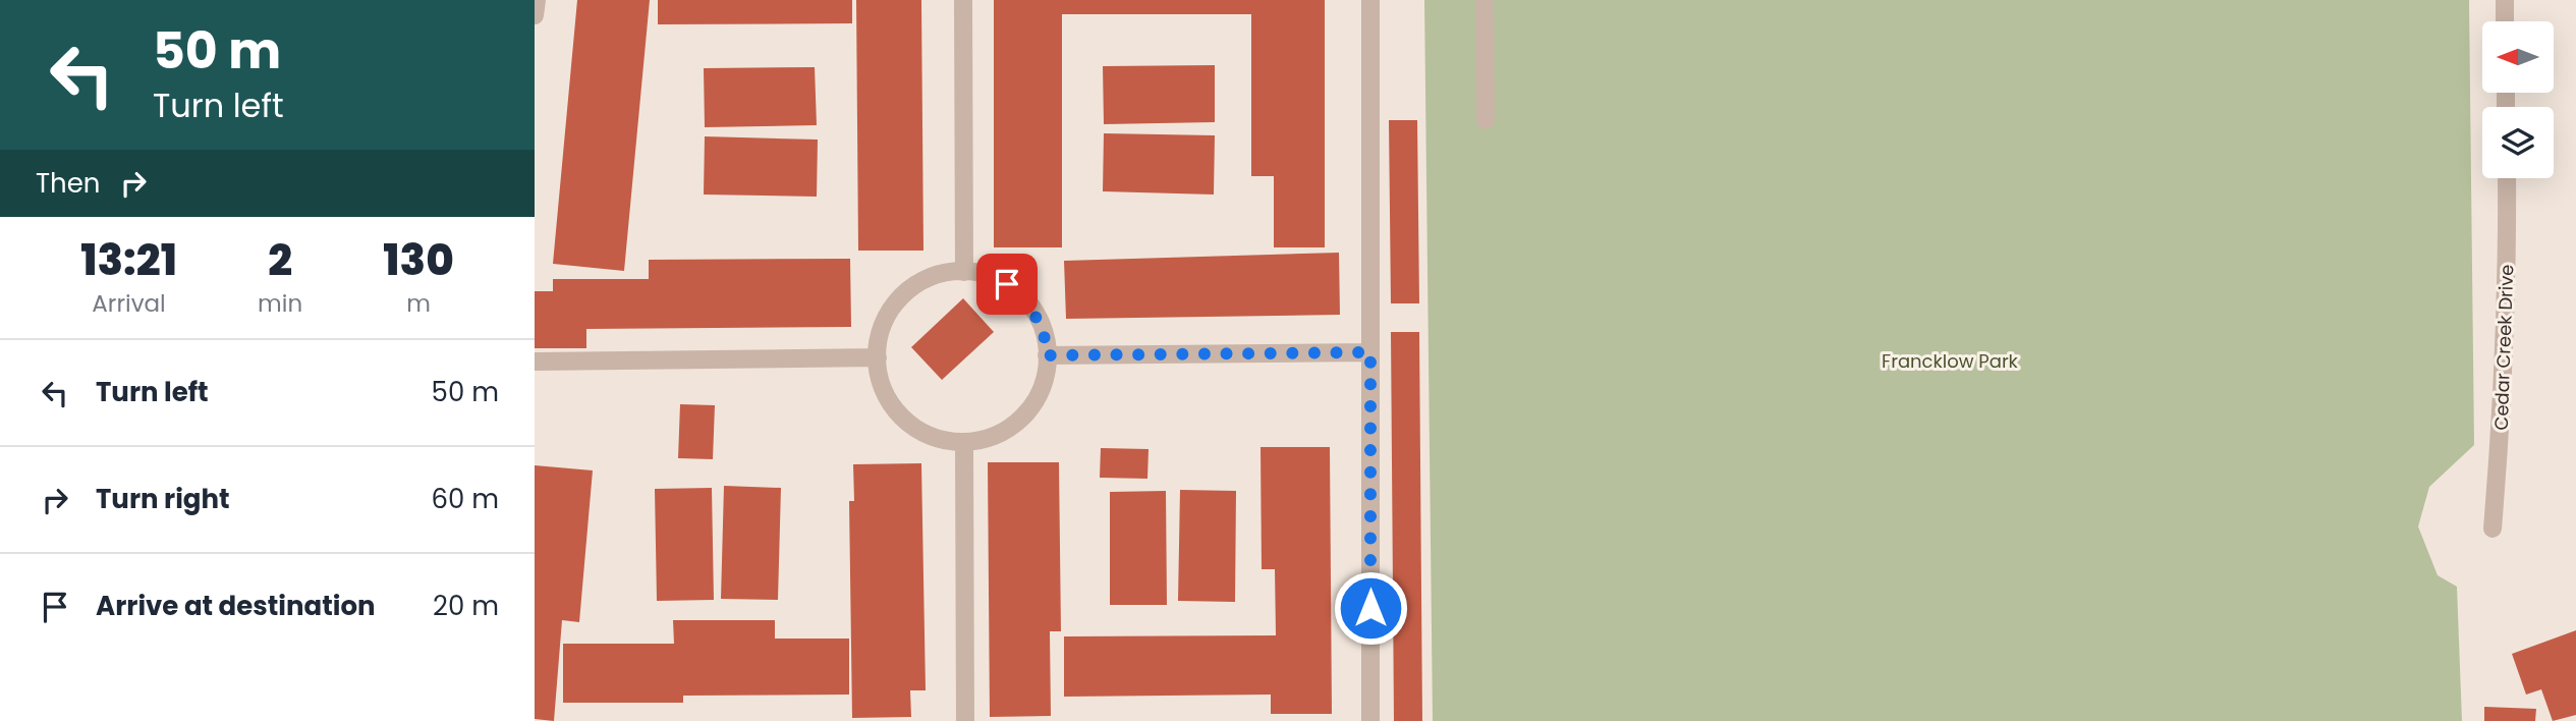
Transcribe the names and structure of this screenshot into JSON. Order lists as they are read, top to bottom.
{
  "streets": {
    "street": ["Cedar Creek Drive"]
  },
  "parks": ["Francklow Park"],
  "north": "left",
  "page": {
    "turn": ["50 m", "Turn left"],
    "then": "Then",
    "eta": [
      "13:21",
      "Arrival",
      "2",
      "min",
      "130",
      "m"
    ],
    "list": [
      {
        "name": "Turn left",
        "value": "50 m"
      },
      {
        "name": "Turn right",
        "value": "60 m"
      },
      {
        "name": "Arrive at destination",
        "value": "20 m"
      }
    ]
  }
}
